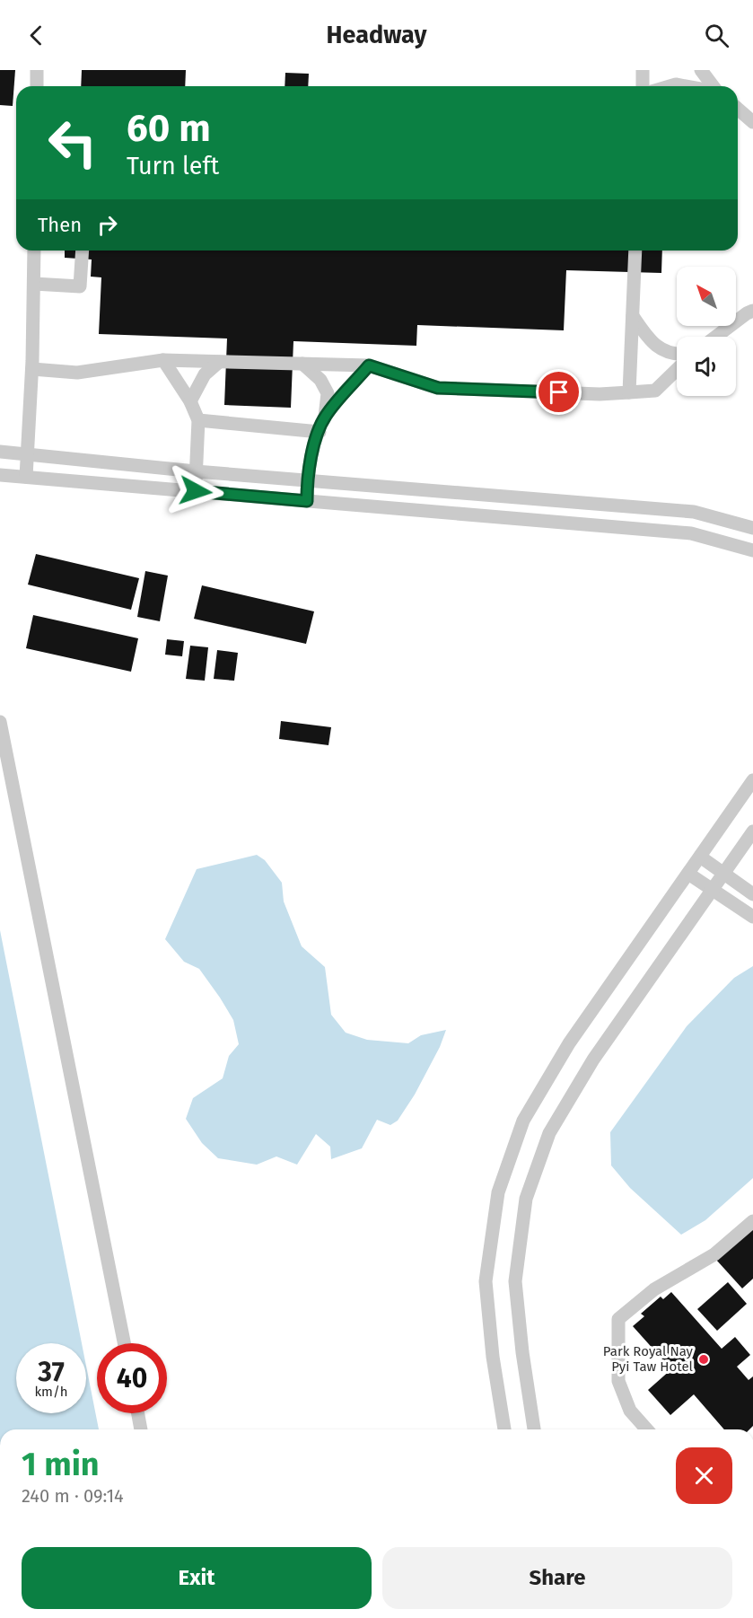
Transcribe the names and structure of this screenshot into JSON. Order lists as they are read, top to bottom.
{
  "places": ["Park Royal Nay Pyi Taw Hotel"],
  "north": "top left",
  "page": {
    "header": "Headway",
    "turn": ["60 m", "Turn left"],
    "then": "Then",
    "speed": "37 km/h",
    "limit": "40",
    "heading": ["1 min", "240 m · 09:14"],
    "buttons": ["Exit", "Share"]
  }
}
